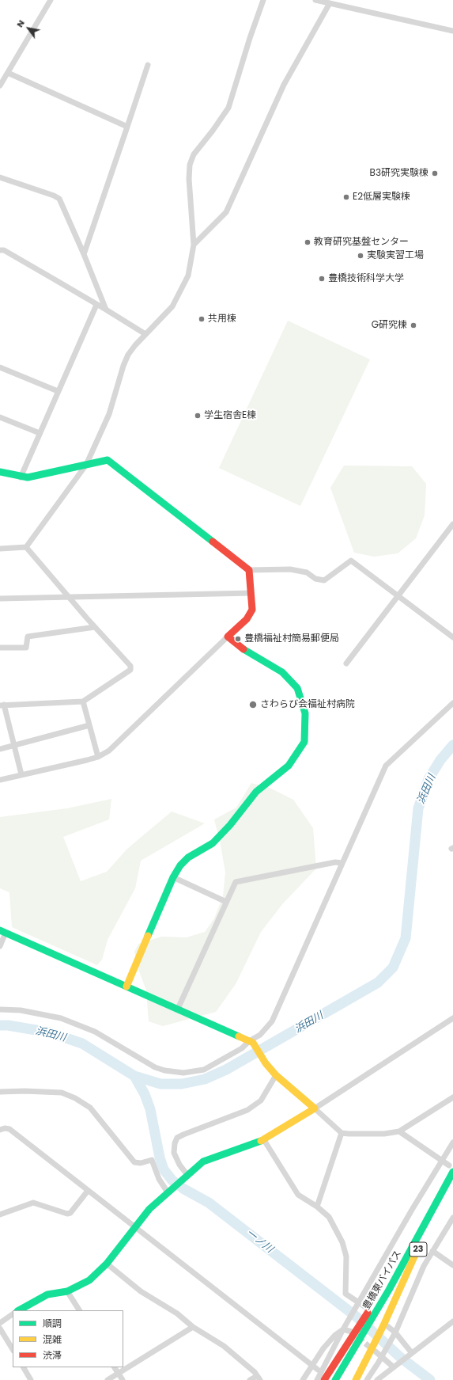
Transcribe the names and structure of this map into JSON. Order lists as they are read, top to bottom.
{
  "streets": {
    "main road": ["23", "豊橋東バイパス"]
  },
  "crossings": [
    ["23", "豊橋東バイパス"]
  ],
  "water": ["浜田川", "一ノ川"],
  "places": [
    "B3研究実験棟",
    "E2低層実験棟",
    "教育研究基盤センター",
    "実験実習工場",
    "豊橋技術科学大学",
    "共用棟",
    "G研究棟",
    "学生宿舎E棟",
    "豊橋福祉村簡易郵便局",
    "さわらび会福祉村病院"
  ],
  "legend": ["順調", "混雑", "渋滞"],
  "north": "top left"
}
